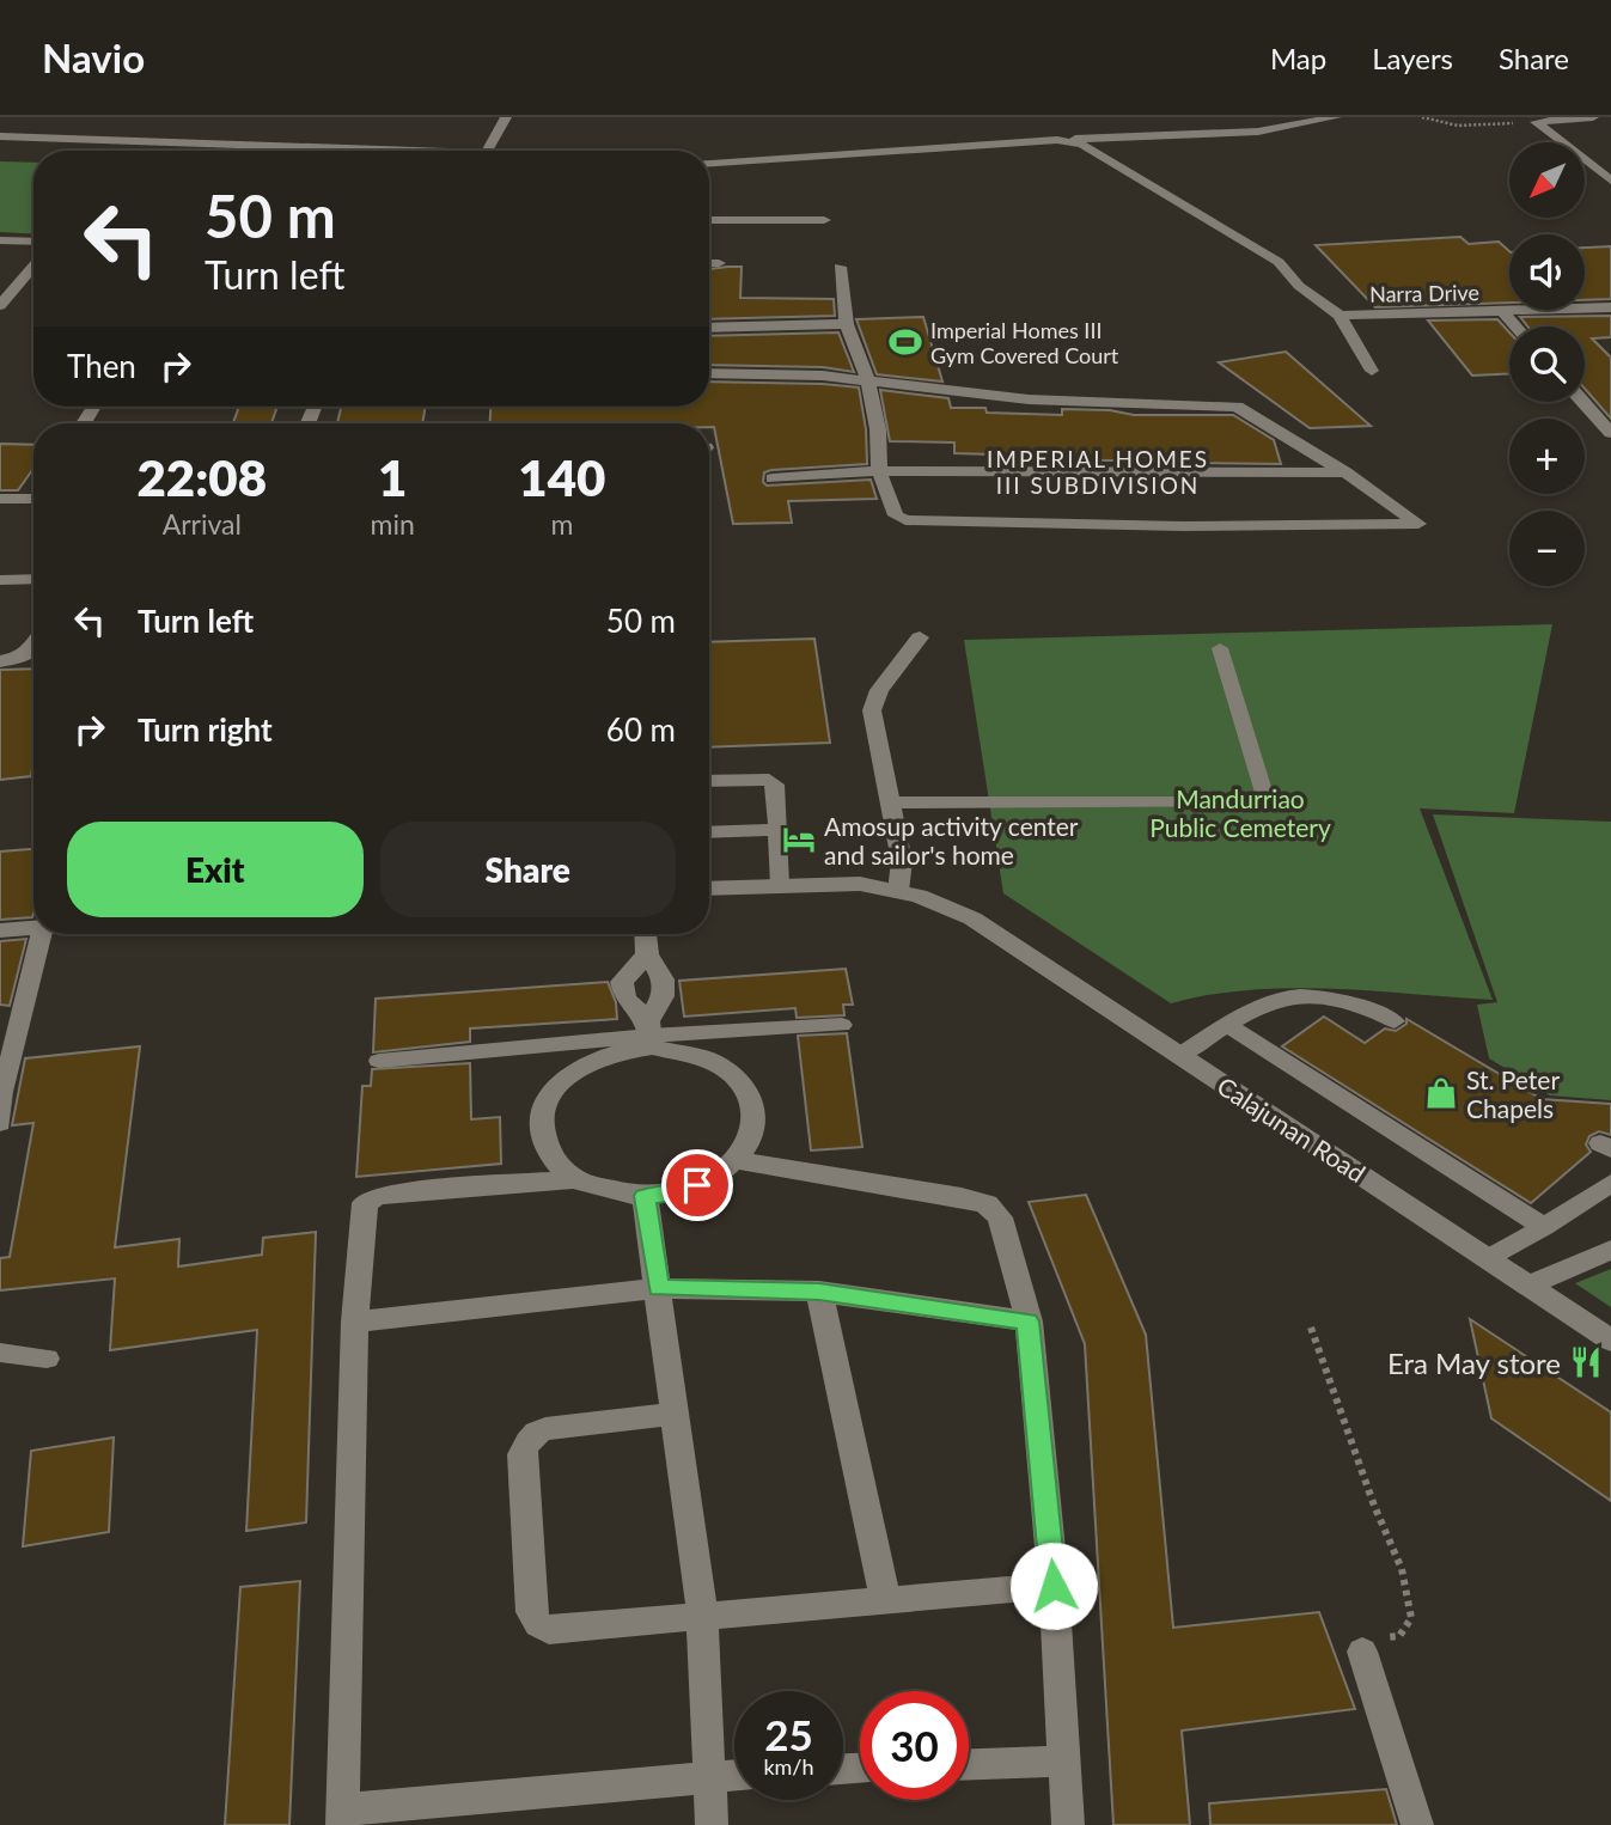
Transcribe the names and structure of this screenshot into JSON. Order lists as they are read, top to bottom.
{
  "streets": {
    "street": ["Narra Drive", "Calajunan Road"]
  },
  "districts": ["IMPERIAL HOMES III SUBDIVISION"],
  "parks": ["Mandurriao Public Cemetery"],
  "places": {
    "sports": ["Imperial Homes III Gym Covered Court"],
    "hotel": ["Amosup activity center and sailor's home"],
    "shop": ["St. Peter Chapels"],
    "restaurant": ["Era May store"]
  },
  "north": "bottom left",
  "page": {
    "header": "Navio",
    "nav": ["Map", "Layers", "Share"],
    "map_buttons": ["+", "−"],
    "turn": ["50 m", "Turn left"],
    "then": "Then",
    "eta": [
      "22:08",
      "Arrival",
      "1",
      "min",
      "140",
      "m"
    ],
    "list": [
      {
        "name": "Turn left",
        "value": "50 m"
      },
      {
        "name": "Turn right",
        "value": "60 m"
      }
    ],
    "buttons": ["Exit", "Share"],
    "speed": "25 km/h",
    "limit": "30"
  }
}
